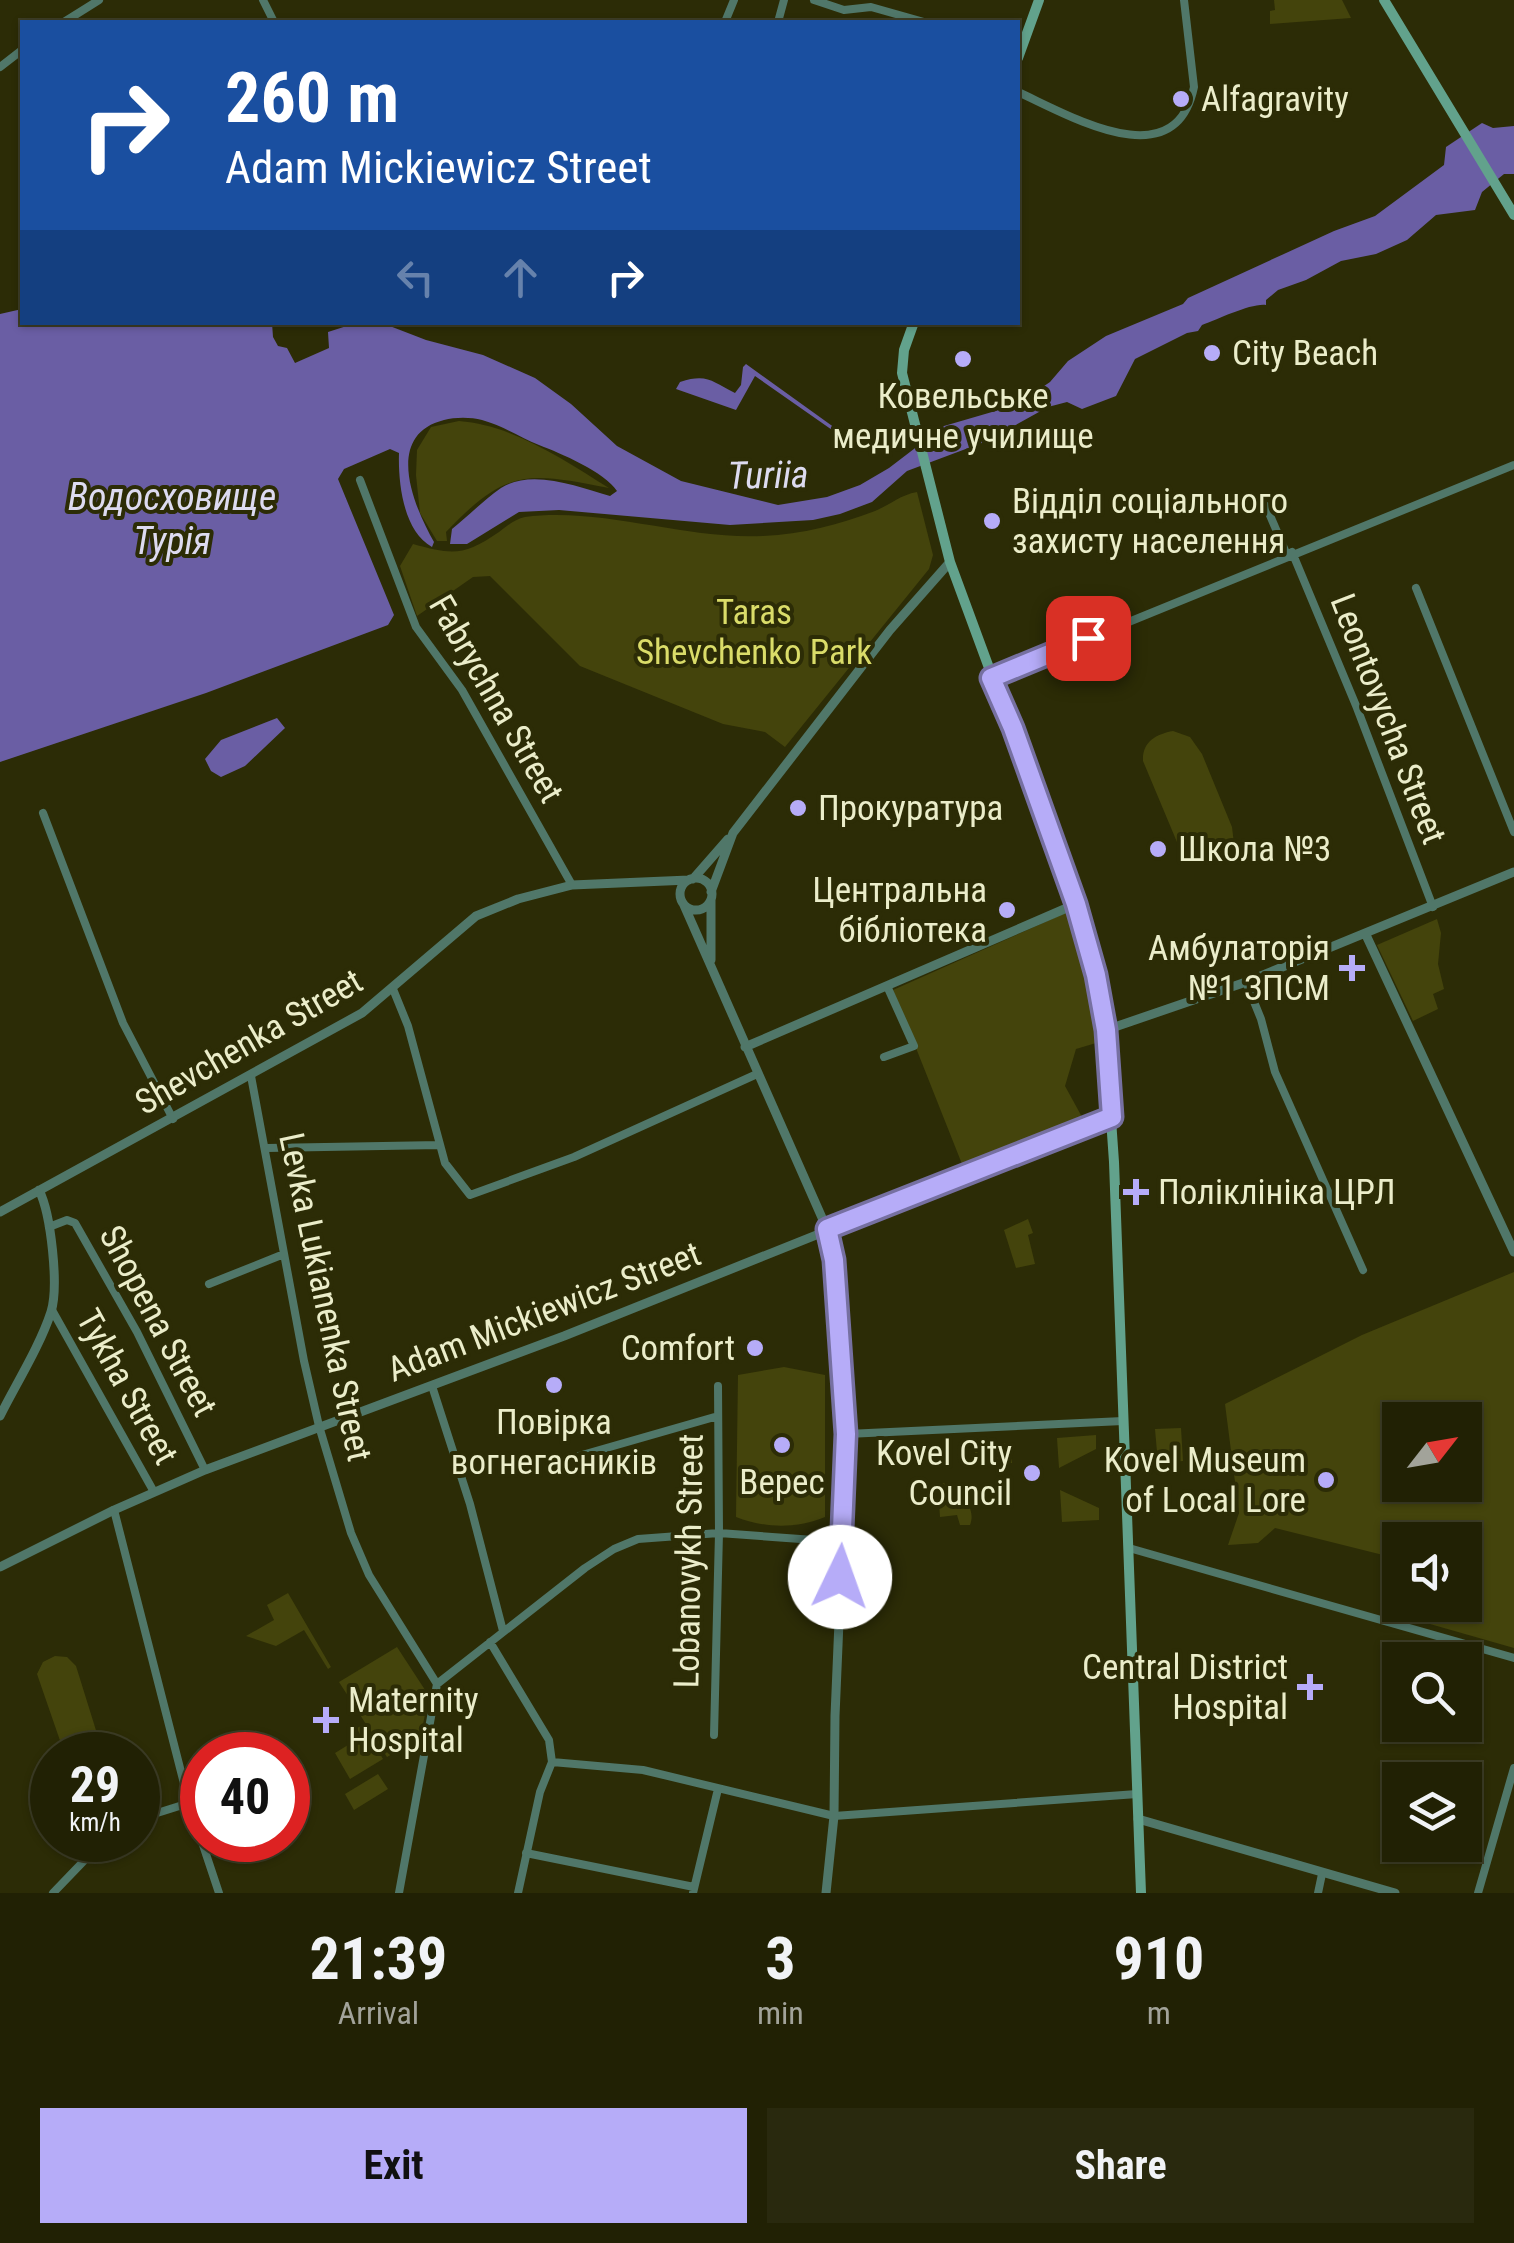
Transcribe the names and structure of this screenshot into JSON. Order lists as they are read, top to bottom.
{
  "streets": {
    "street": [
      "Fabrychna Street",
      "Leontovycha Street",
      "Shevchenka Street",
      "Levka Lukianenka Street",
      "Adam Mickiewicz Street",
      "Shopena Street",
      "Tykha Street",
      "Lobanovykh Street"
    ]
  },
  "crossings": [
    ["Fabrychna Street", "Shevchenka Street"],
    ["Shevchenka Street", "Levka Lukianenka Street"],
    ["Levka Lukianenka Street", "Adam Mickiewicz Street"],
    ["Adam Mickiewicz Street", "Shopena Street"],
    ["Adam Mickiewicz Street", "Tykha Street"]
  ],
  "water": ["Turiia", "Водосховище Турія"],
  "parks": ["Taras Shevchenko Park"],
  "places": {
    "other": [
      "Alfagravity",
      "City Beach",
      "Ковельське медичне училище",
      "Відділ соціального захисту населення",
      "Прокуратура",
      "Школа №3",
      "Центральна бібліотека",
      "Comfort",
      "Повірка вогнегасників",
      "Верес",
      "Kovel City Council",
      "Kovel Museum of Local Lore"
    ],
    "health": [
      "Амбулаторія №1 ЗПСМ",
      "Поліклініка ЦРЛ",
      "Central District Hospital",
      "Maternity Hospital"
    ]
  },
  "north": "top right",
  "page": {
    "turn": ["260 m", "Adam Mickiewicz Street"],
    "speed": "29 km/h",
    "limit": "40",
    "eta": [
      "21:39",
      "Arrival",
      "3",
      "min",
      "910",
      "m"
    ],
    "buttons": ["Exit", "Share"]
  }
}
